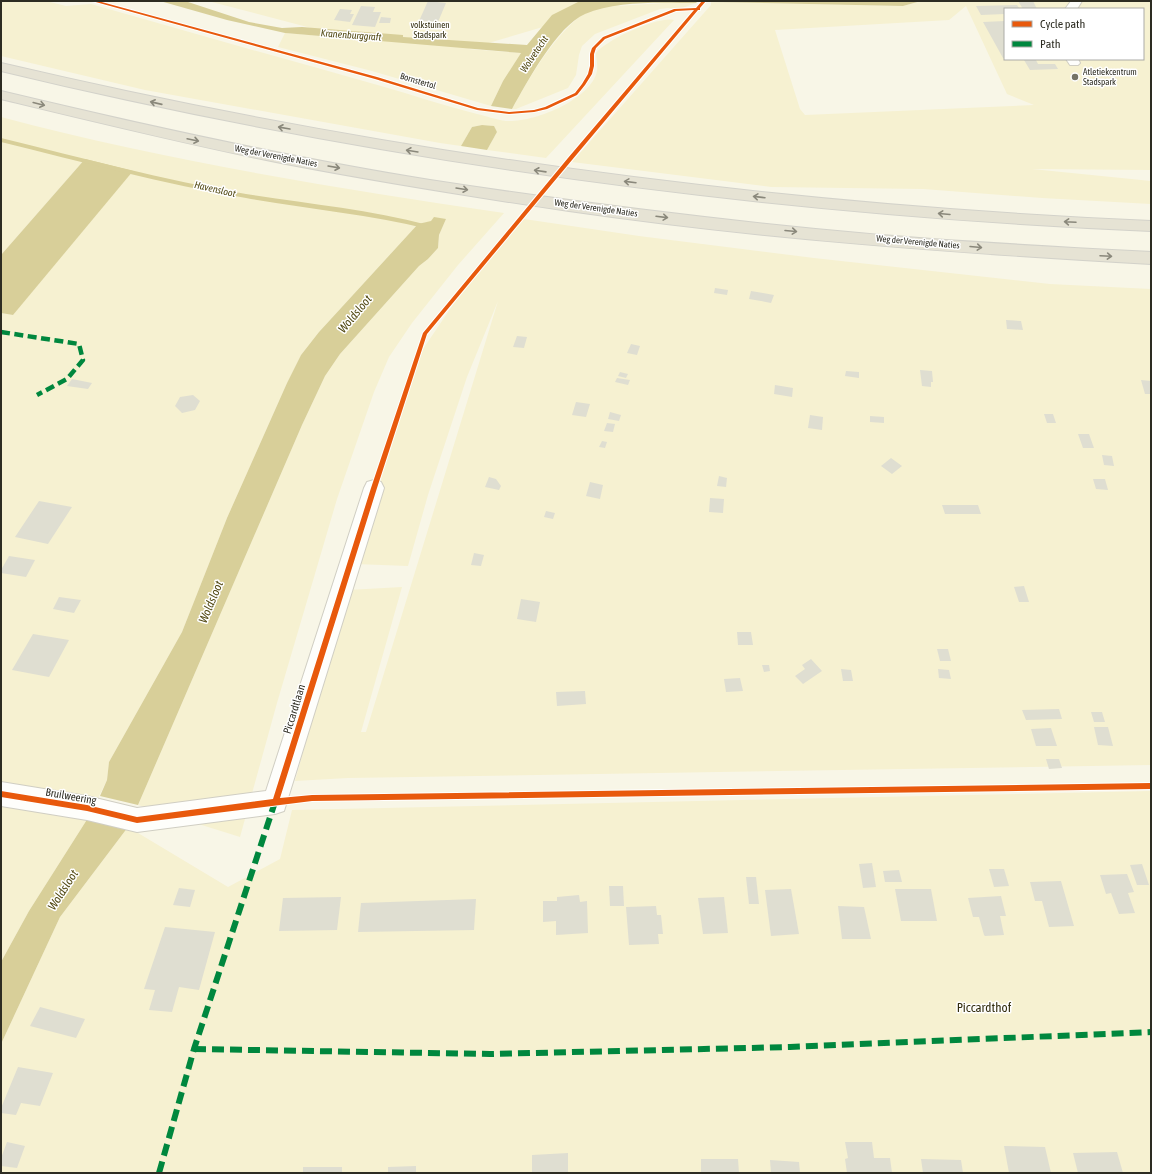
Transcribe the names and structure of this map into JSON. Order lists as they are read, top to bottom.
{
  "streets": {
    "highway": ["Weg der Verenigde Naties"],
    "street": ["Piccardtlaan", "Bruilweering"],
    "cycle path": ["Bornstertol"]
  },
  "crossings": [
    ["Piccardtlaan", "Bruilweering"]
  ],
  "water": [
    "Kranenburggraft",
    "Wolvetocht",
    "Havensloot",
    "Woldsloot"
  ],
  "parks": ["volkstuinen Stadspark", "Piccardthof"],
  "places": ["Atletiekcentrum Stadspark"],
  "legend": ["Cycle path", "Path"]
}
